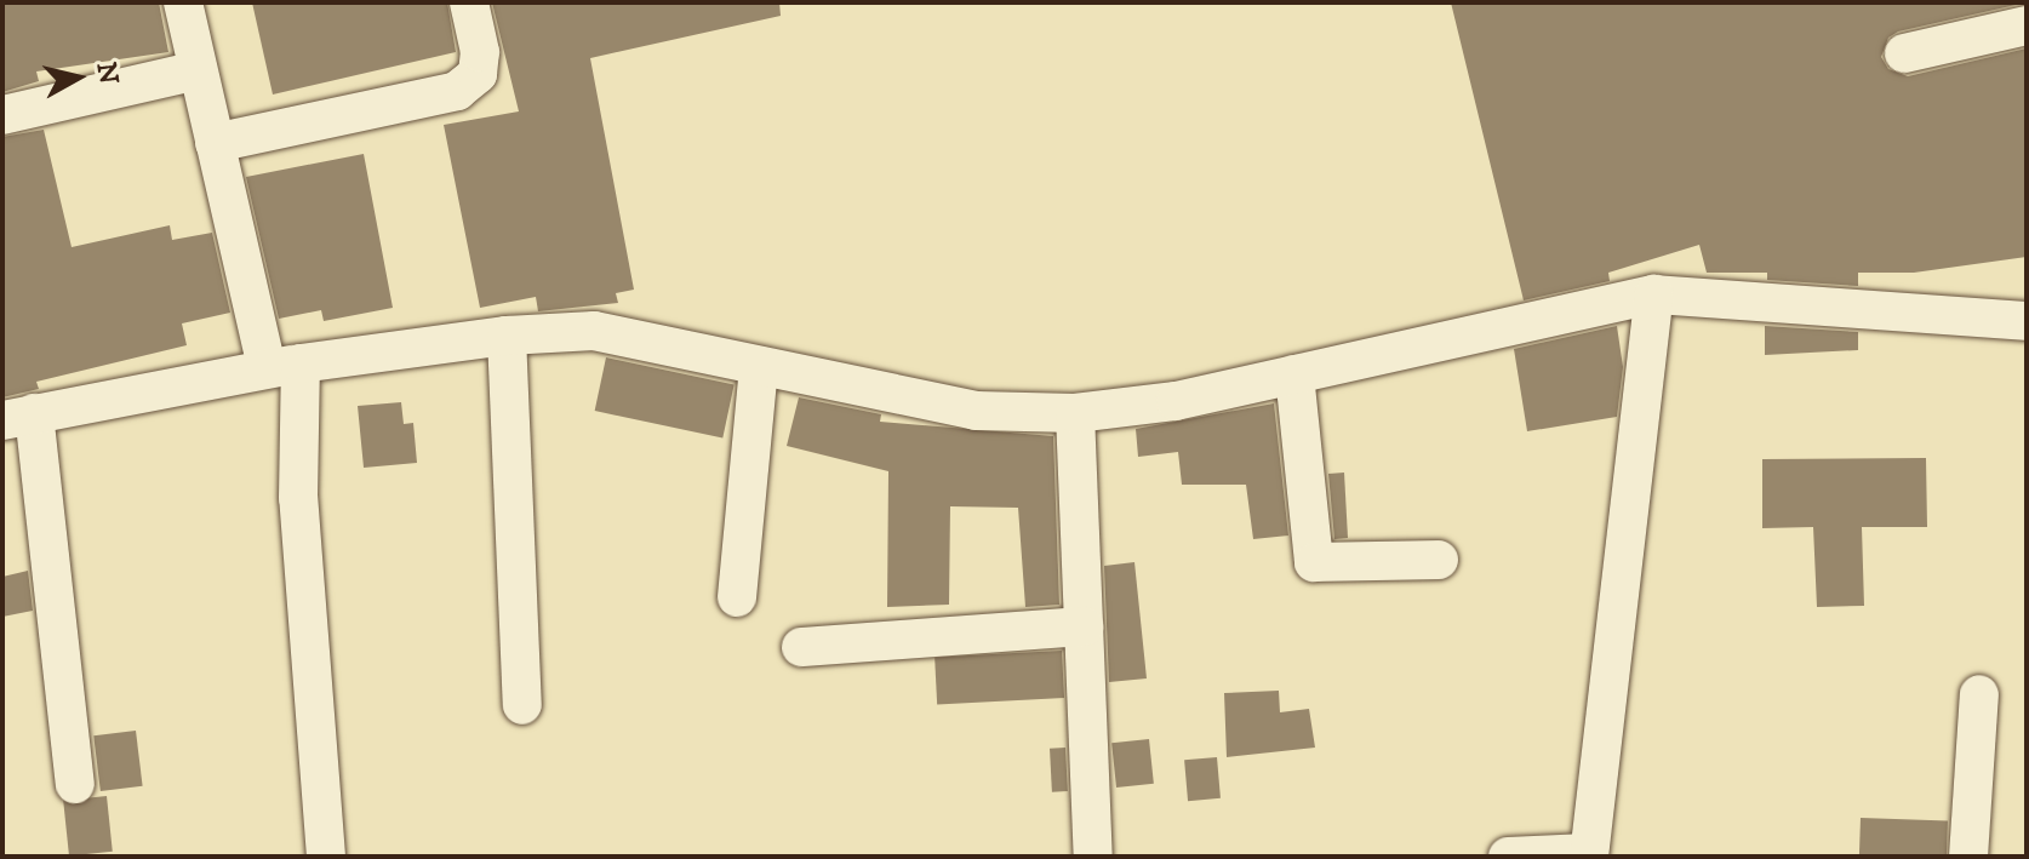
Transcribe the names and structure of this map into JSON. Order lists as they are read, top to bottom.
{
  "north": "right"
}
